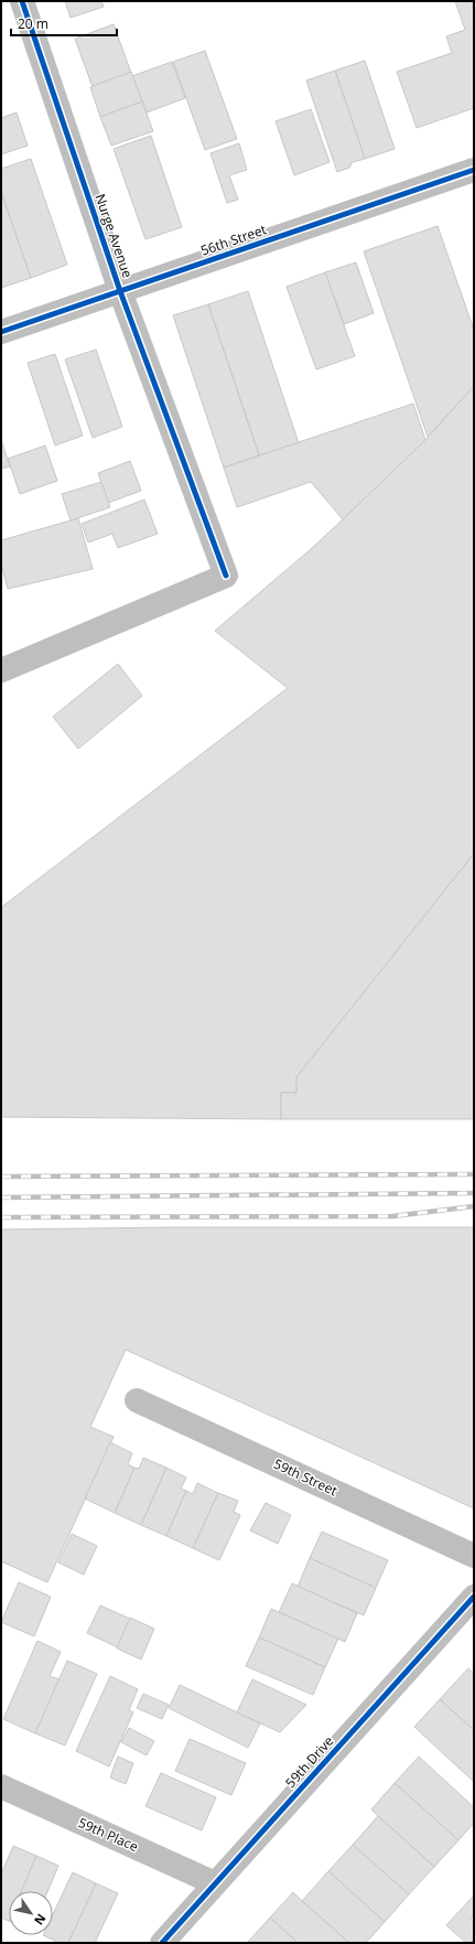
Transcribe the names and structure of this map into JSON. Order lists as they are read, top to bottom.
{
  "streets": {
    "street": [
      "Nurge Avenue",
      "56th Street",
      "59th Street",
      "59th Drive",
      "59th Place"
    ]
  },
  "crossings": [
    ["Nurge Avenue", "56th Street"],
    ["59th Drive", "59th Place"]
  ],
  "scale_bar": "20 m",
  "north": "bottom right"
}
